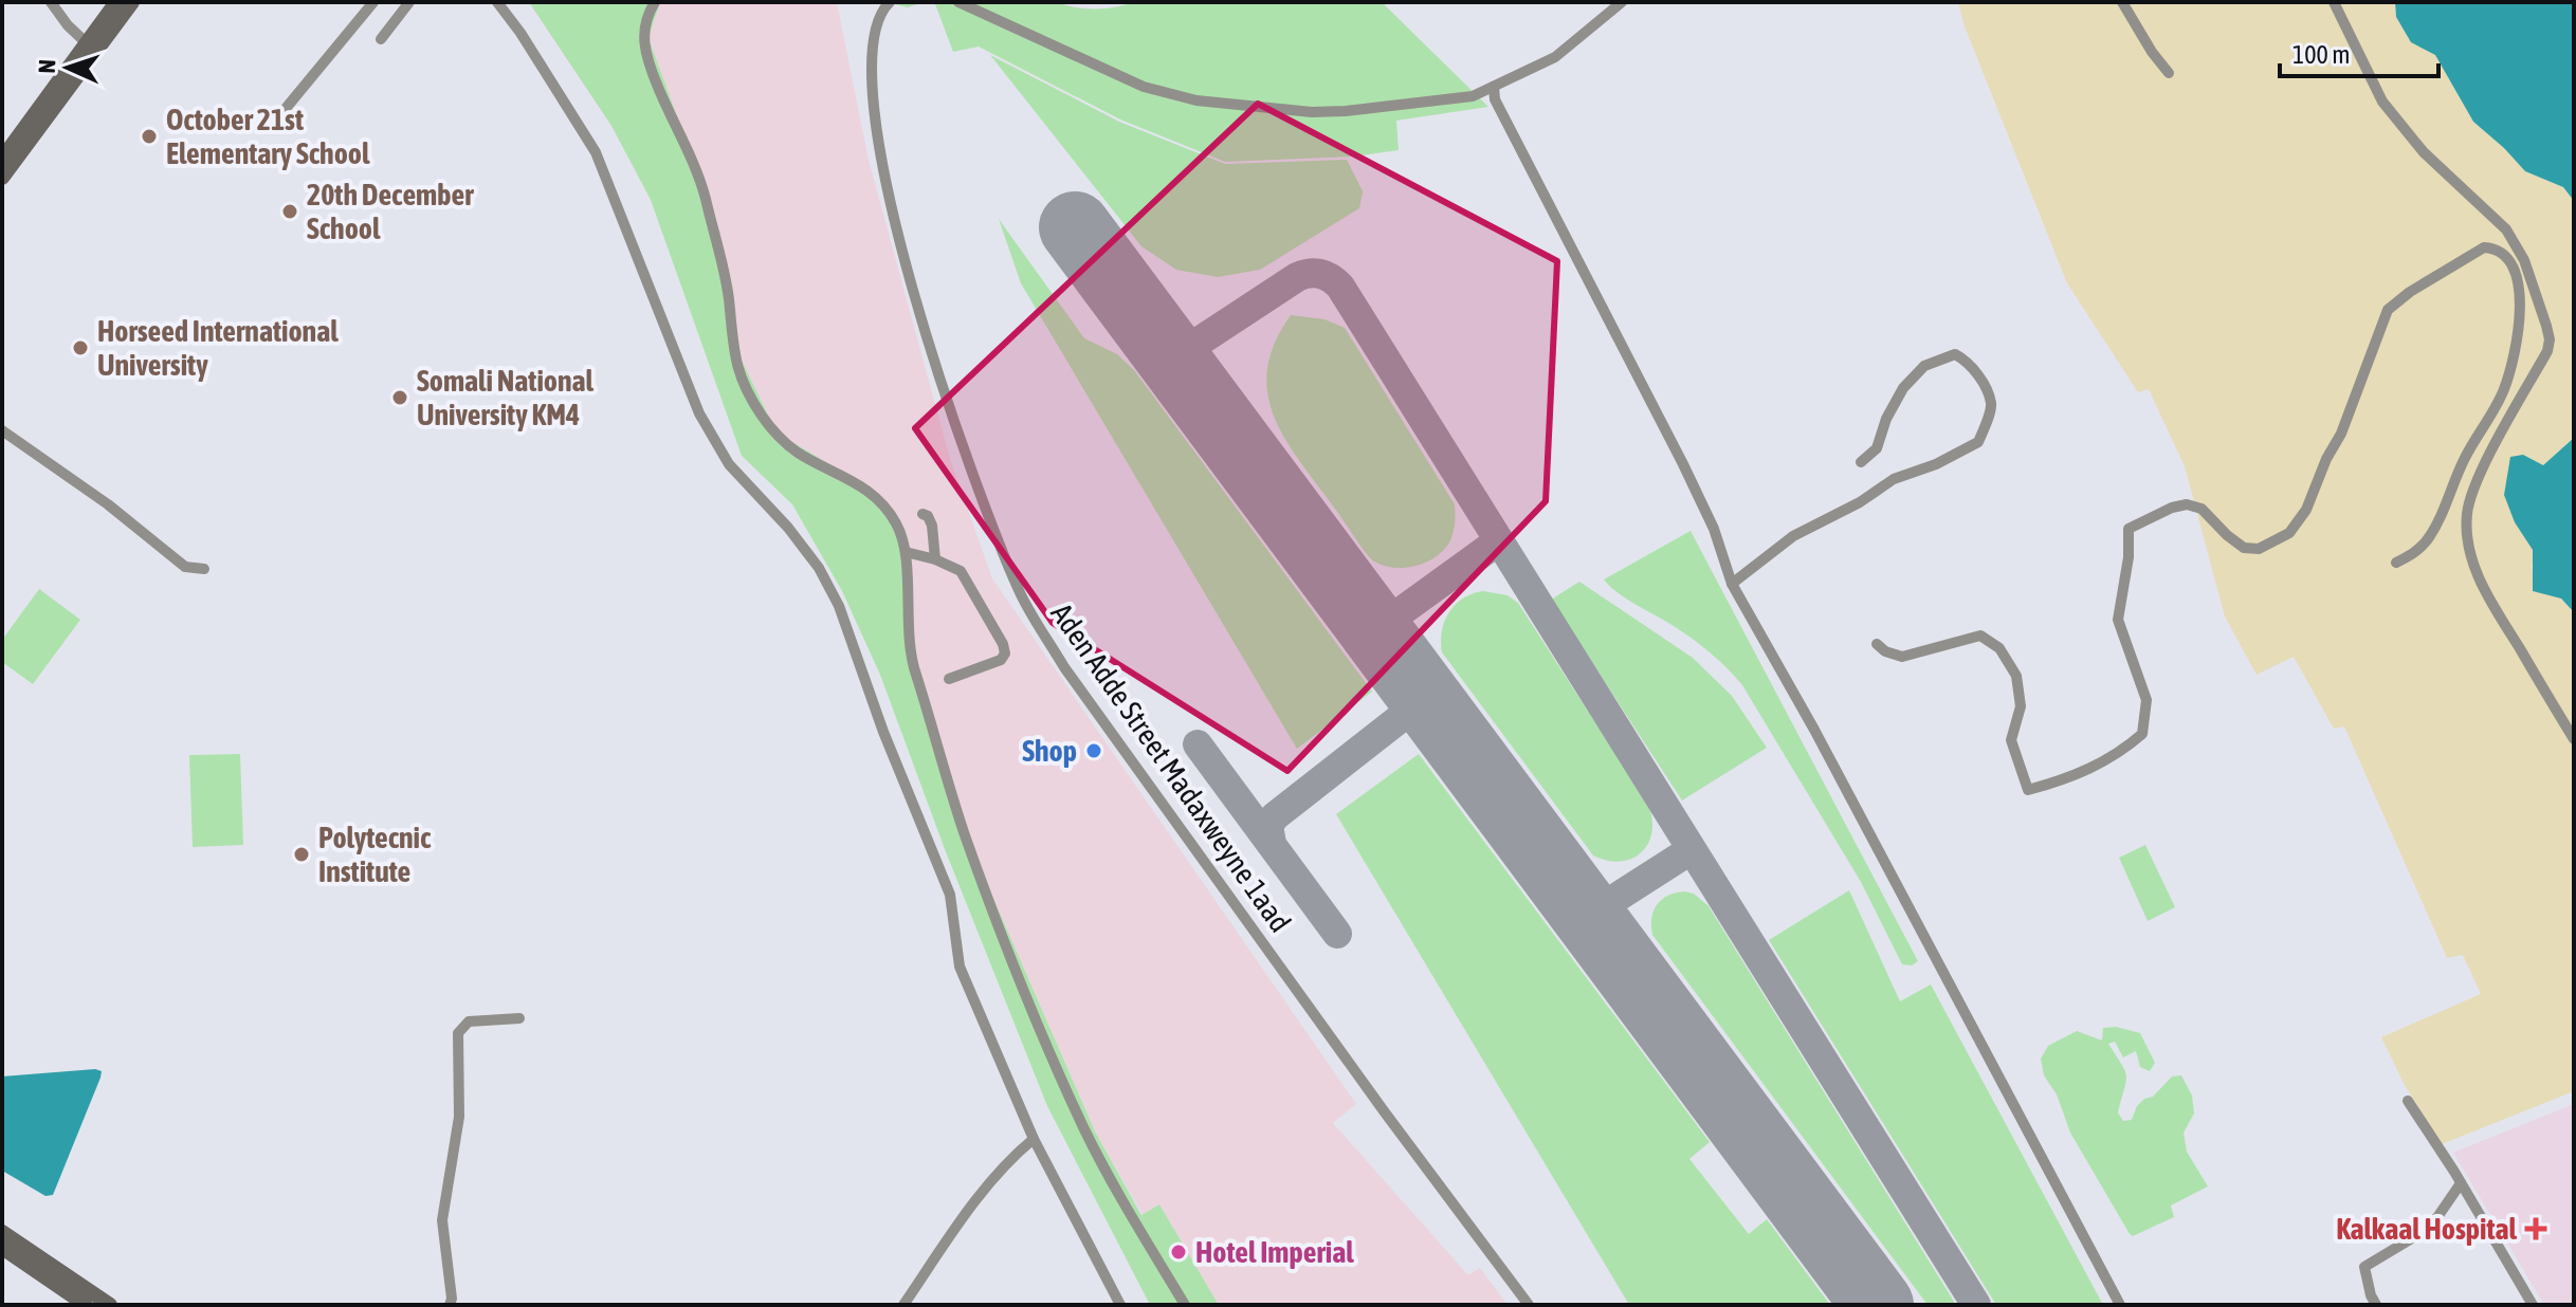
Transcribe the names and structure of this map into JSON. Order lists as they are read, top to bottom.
{
  "streets": {
    "street": ["Aden Adde Street Madaxweyne 1aad"]
  },
  "places": {
    "other": [
      "October 21st Elementary School",
      "20th December School",
      "Horseed International University",
      "Somali National University KM4",
      "Shop",
      "Polytecnic Institute",
      "Hotel Imperial"
    ],
    "health": ["Kalkaal Hospital"]
  },
  "scale_bar": "100 m",
  "north": "left"
}
